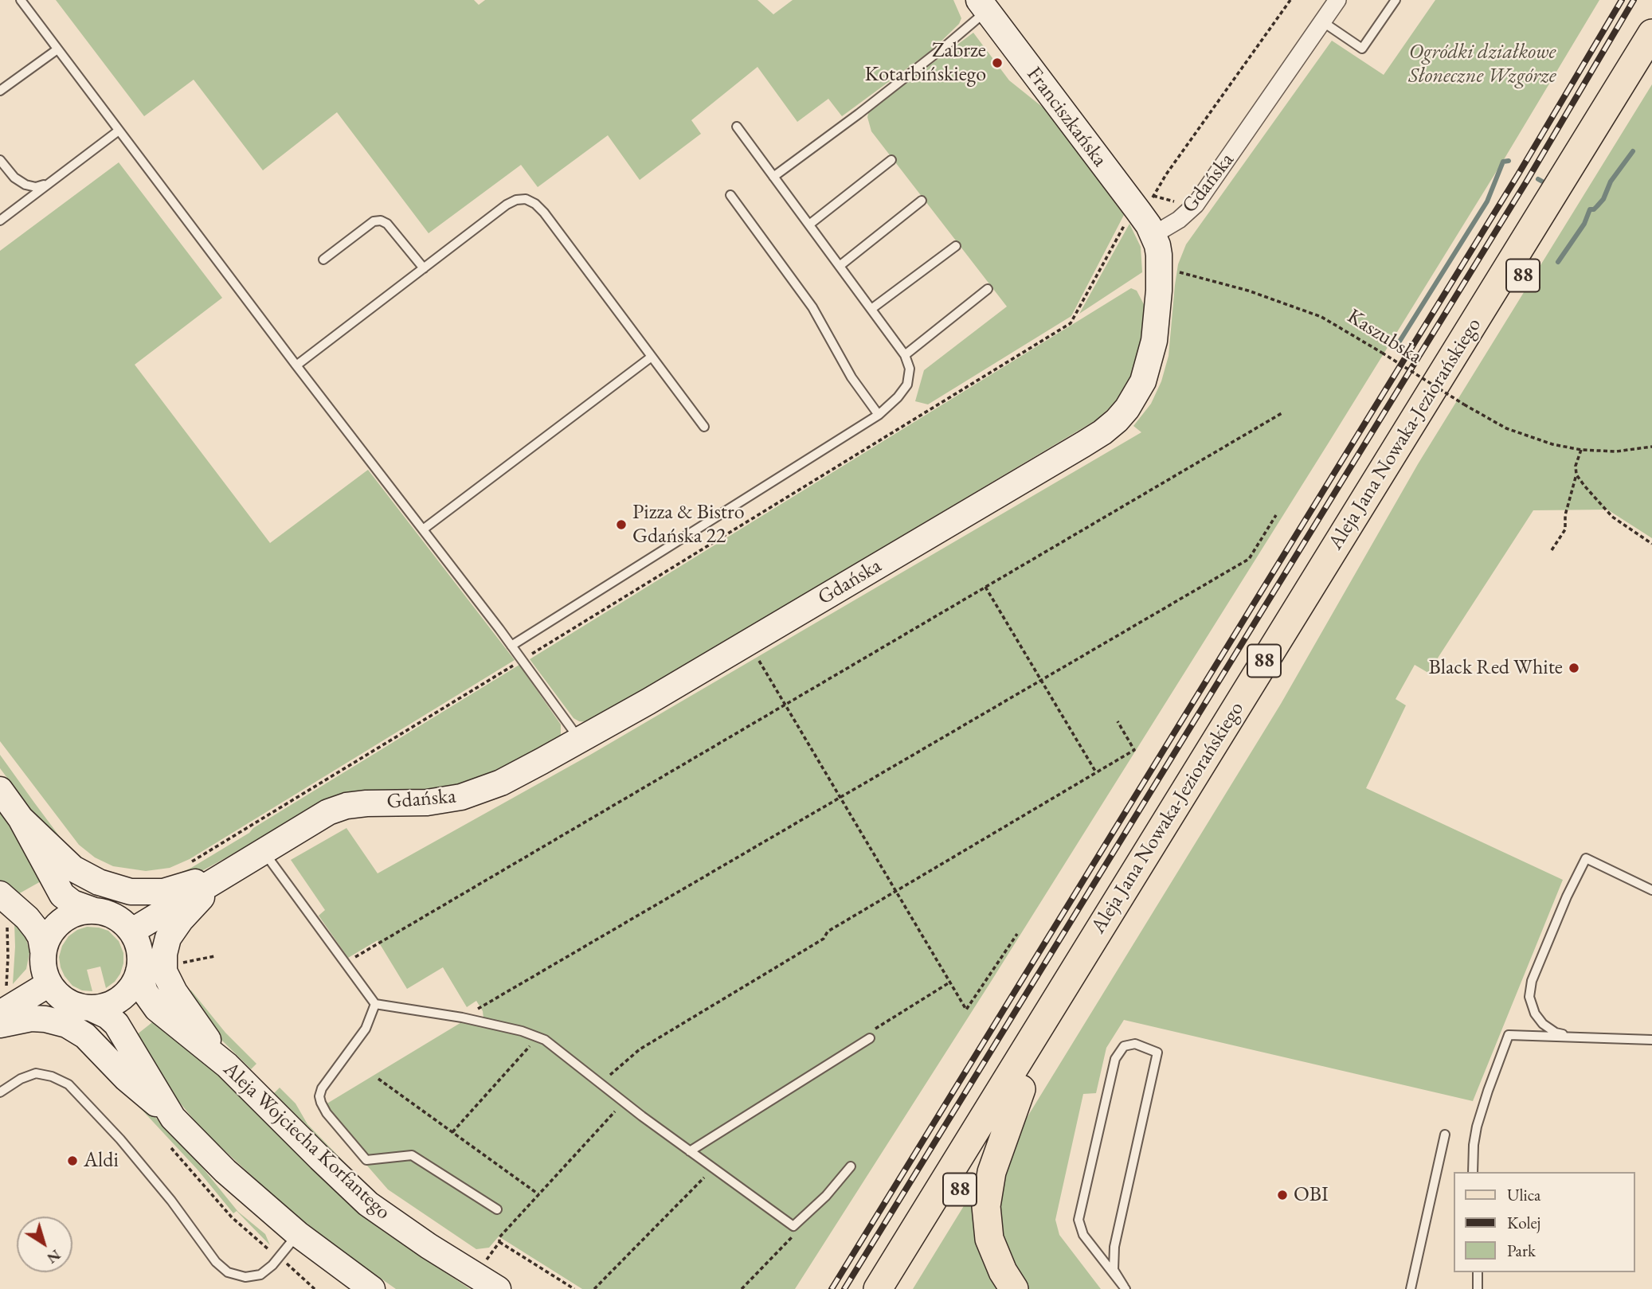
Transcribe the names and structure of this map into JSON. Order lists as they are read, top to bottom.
{
  "streets": {
    "main road": ["88", "Aleja Jana Nowaka-Jeziorańskiego"],
    "street": ["Franciszkańska", "Gdańska", "Aleja Wojciecha Korfantego"],
    "path": ["Kaszubska"]
  },
  "crossings": [
    ["Franciszkańska", "Gdańska"],
    ["Gdańska", "Kaszubska"],
    ["Gdańska", "Aleja Wojciecha Korfantego"]
  ],
  "parks": ["Ogródki działkowe Słoneczne Wzgórze"],
  "places": [
    "Zabrze Kotarbińskiego",
    "Pizza & Bistro Gdańska 22",
    "Black Red White",
    "Aldi",
    "OBI"
  ],
  "legend": ["Ulica", "Kolej", "Park"],
  "north": "bottom right"
}
